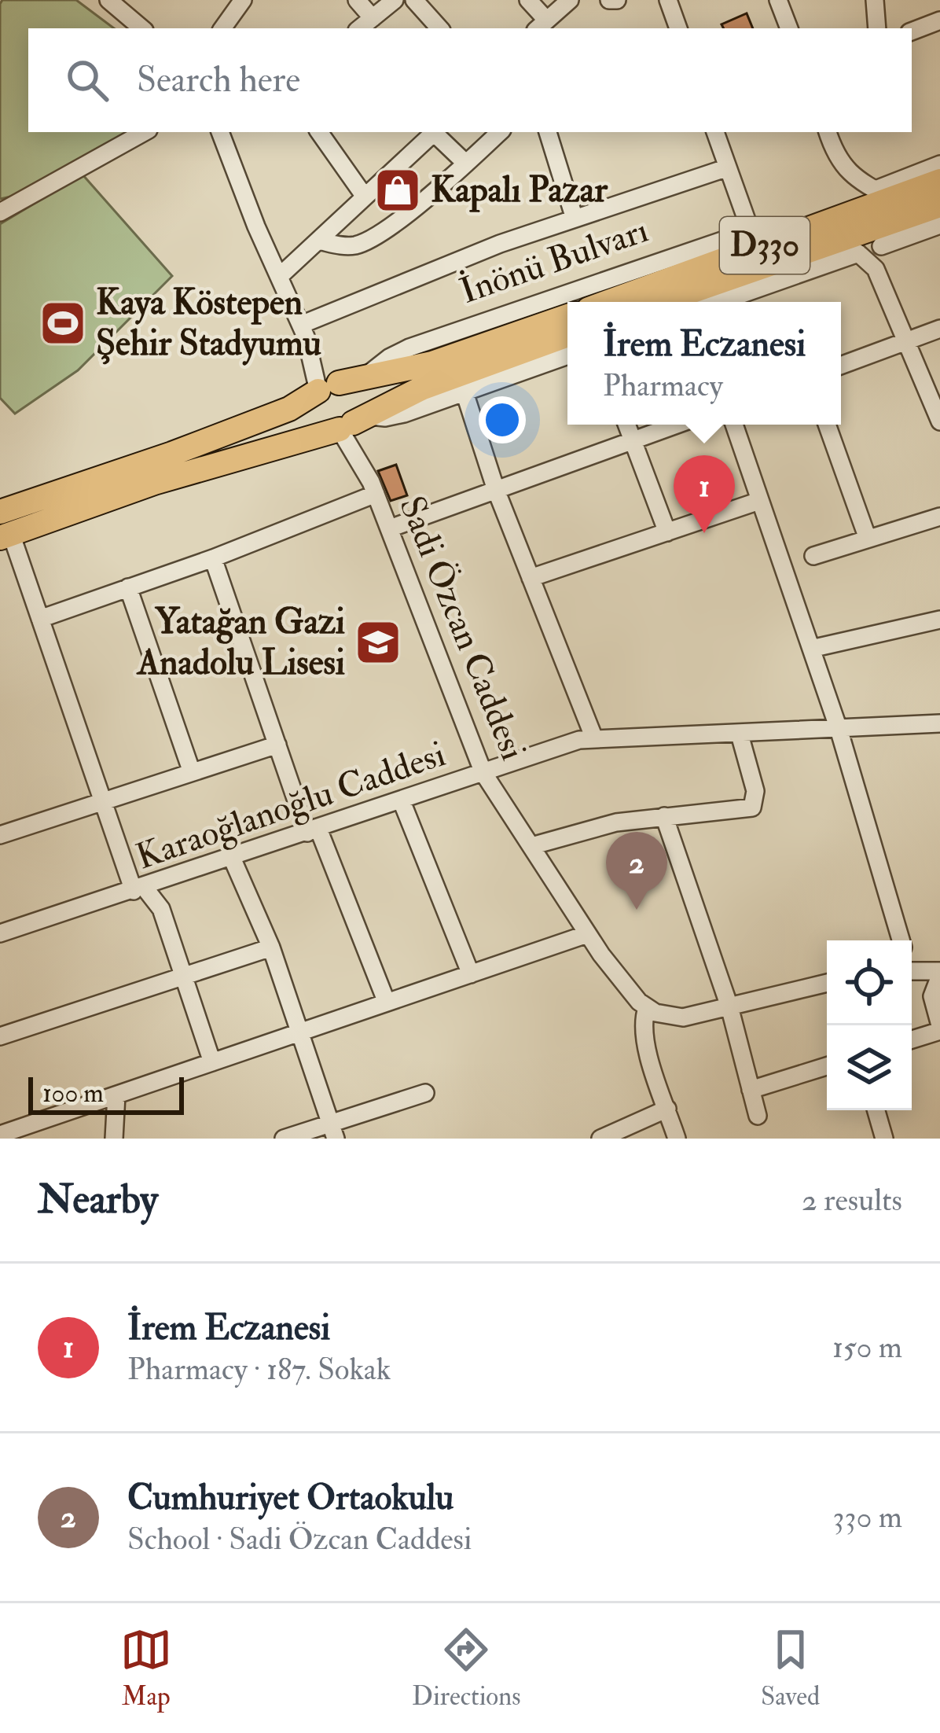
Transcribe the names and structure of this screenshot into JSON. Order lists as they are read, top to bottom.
{
  "streets": {
    "highway": ["D330", "İnönü Bulvarı"],
    "street": ["Sadi Özcan Caddesi", "Karaoğlanoğlu Caddesi"]
  },
  "crossings": [
    ["İnönü Bulvarı", "Sadi Özcan Caddesi"],
    ["Sadi Özcan Caddesi", "Karaoğlanoğlu Caddesi"]
  ],
  "places": {
    "shop": ["Kapalı Pazar"],
    "sports": ["Kaya Köstepen Şehir Stadyumu"],
    "school or university": ["Yatağan Gazi Anadolu Lisesi"]
  },
  "scale_bar": "100 m",
  "page": {
    "search": "Search here",
    "popup": ["İrem Eczanesi", "Pharmacy"],
    "pins": ["1", "2"],
    "scale": "100 m",
    "heading": ["Nearby", "2 results"],
    "list": [
      {
        "mark": "1",
        "name": "İrem Eczanesi",
        "note": "Pharmacy · 187. Sokak",
        "value": "150 m"
      },
      {
        "mark": "2",
        "name": "Cumhuriyet Ortaokulu",
        "note": "School · Sadi Özcan Caddesi",
        "value": "330 m"
      }
    ],
    "nav": ["Map", "Directions", "Saved"]
  }
}
